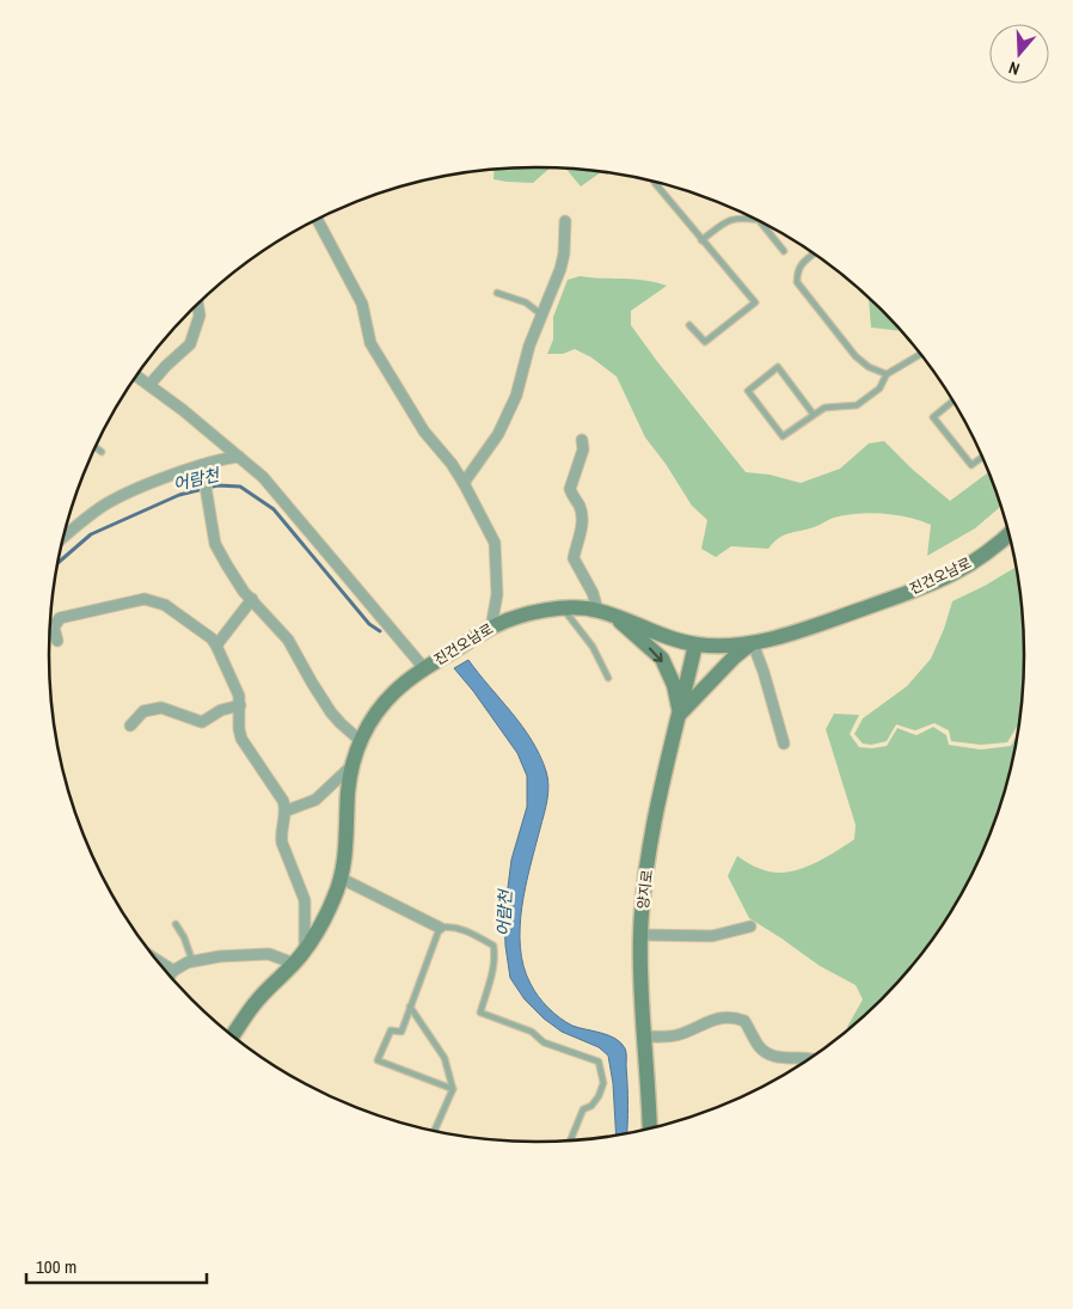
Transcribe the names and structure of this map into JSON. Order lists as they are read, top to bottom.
{
  "streets": {
    "main road": ["진건오남로", "양지로"]
  },
  "crossings": [
    ["진건오남로", "양지로"]
  ],
  "water": ["어람천"],
  "scale_bar": "100 m",
  "north": "bottom"
}
